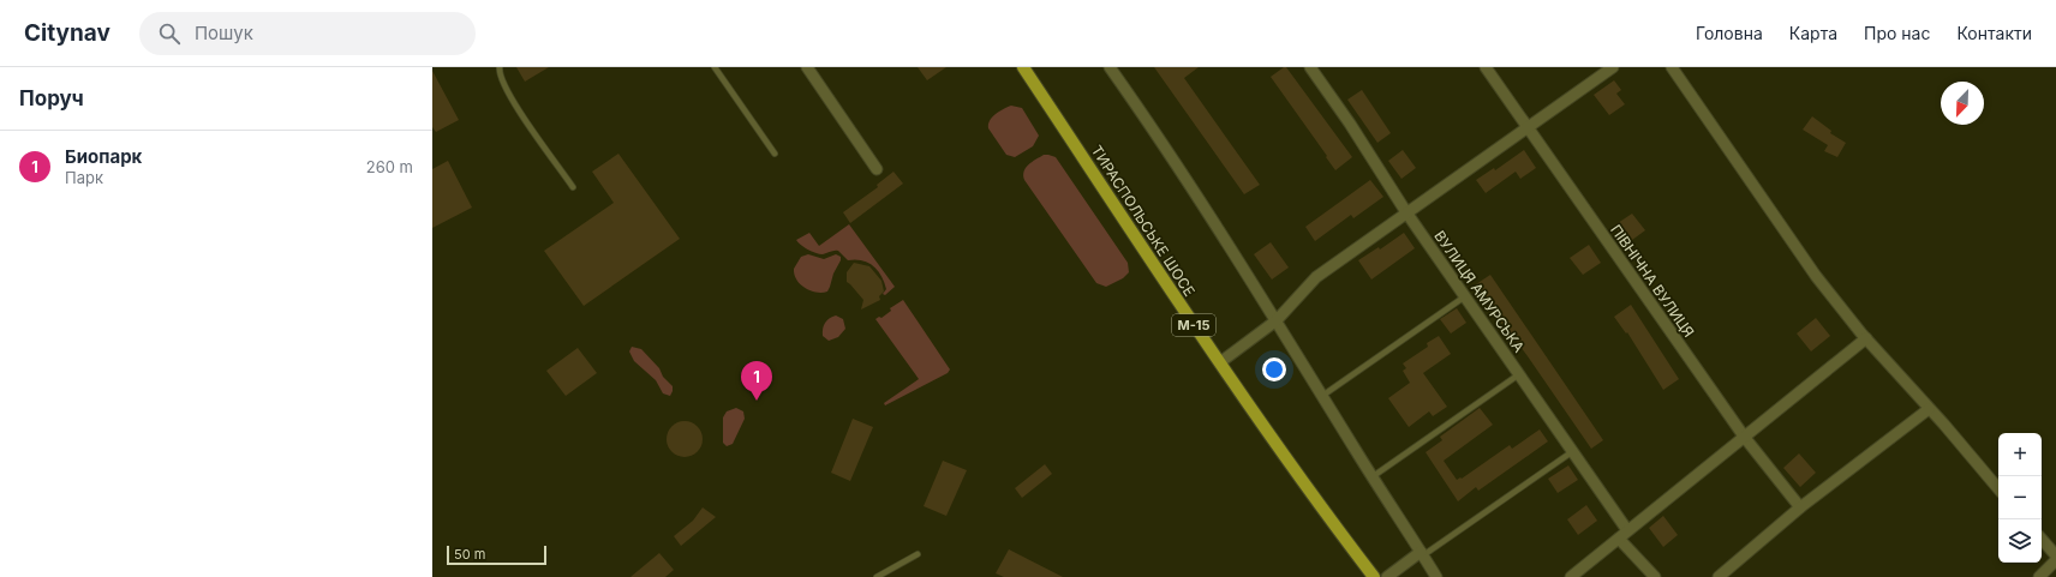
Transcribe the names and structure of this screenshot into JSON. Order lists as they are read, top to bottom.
{
  "streets": {
    "main road": ["ТИРАСПОЛЬСЬКЕ ШОСЕ", "М-15"],
    "street": ["ПІВНІЧНА ВУЛИЦЯ", "ВУЛИЦЯ АМУРСЬКА"]
  },
  "scale_bar": "50 m",
  "north": "bottom left",
  "page": {
    "header": "Citynav",
    "search": "Пошук",
    "nav": [
      "Головна",
      "Карта",
      "Про нас",
      "Контакти"
    ],
    "heading": "Поруч",
    "list": [
      {
        "mark": "1",
        "name": "Биопарк",
        "note": "Парк",
        "value": "260 m"
      }
    ],
    "pins": "1",
    "map_buttons": ["+", "−"],
    "scale": "50 m"
  }
}
